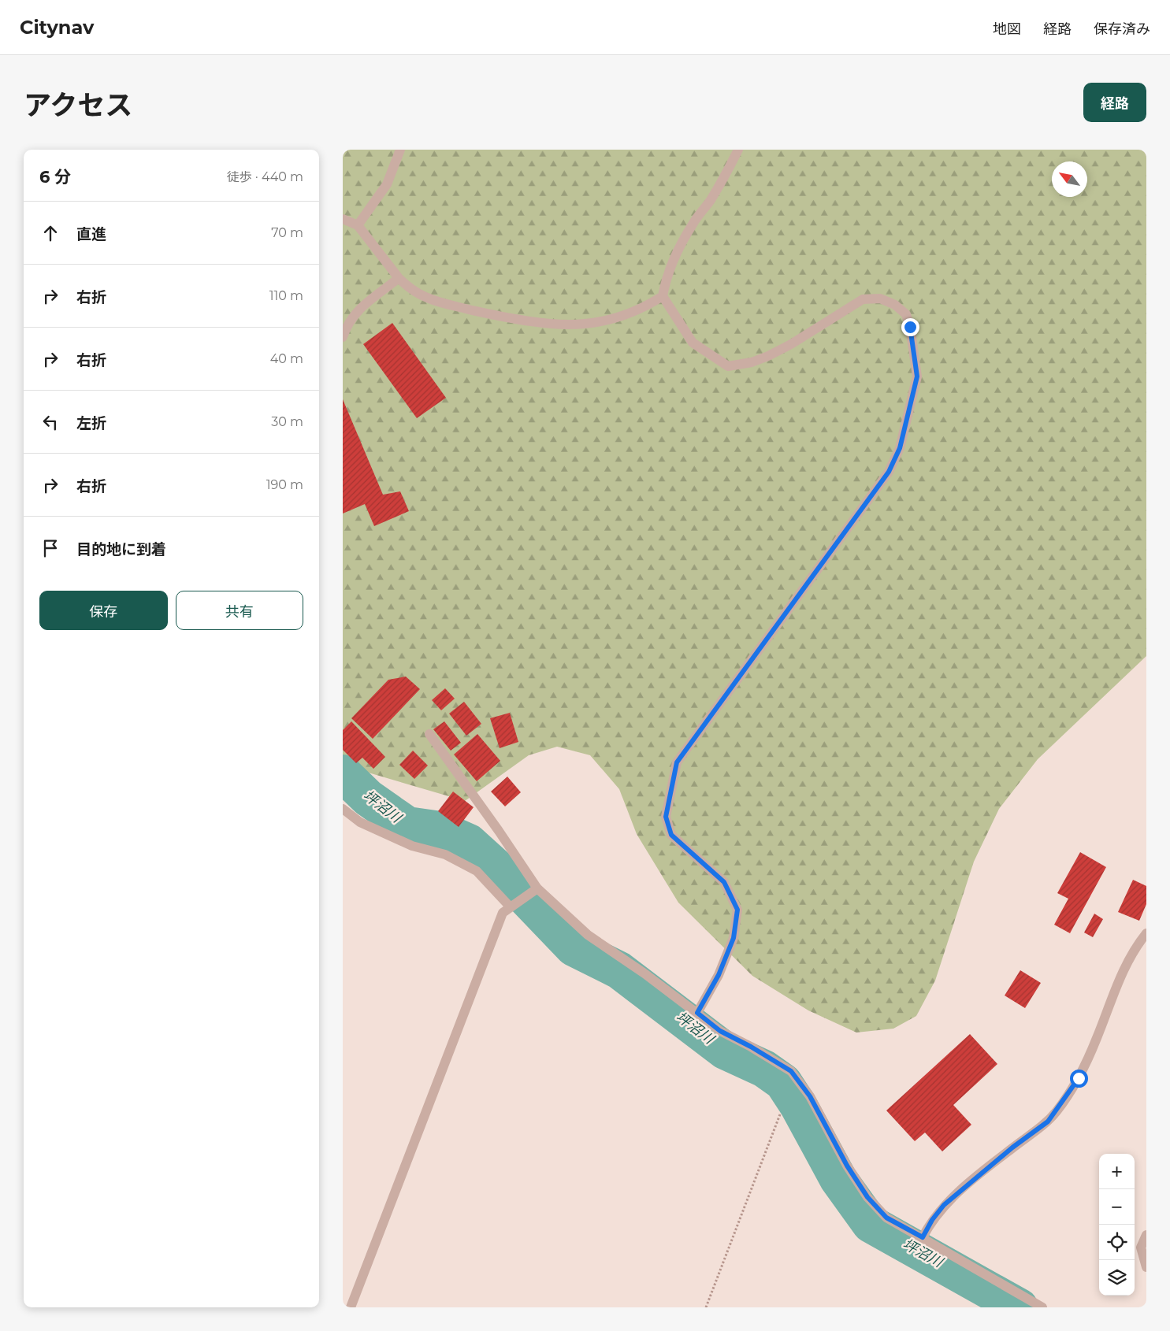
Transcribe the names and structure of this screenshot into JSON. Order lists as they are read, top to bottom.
{
  "water": ["坪沼川"],
  "north": "top left",
  "page": {
    "header": "Citynav",
    "nav": ["地図", "経路", "保存済み"],
    "title": "アクセス",
    "buttons": [
      "経路",
      ["保存", "共有"]
    ],
    "heading": ["6 分", "徒歩 · 440 m"],
    "list": [
      ["直進", "70 m"],
      ["右折", "110 m"],
      ["右折", "40 m"],
      ["左折", "30 m"],
      ["右折", "190 m"],
      "目的地に到着"
    ],
    "map_buttons": ["+", "−"]
  }
}
